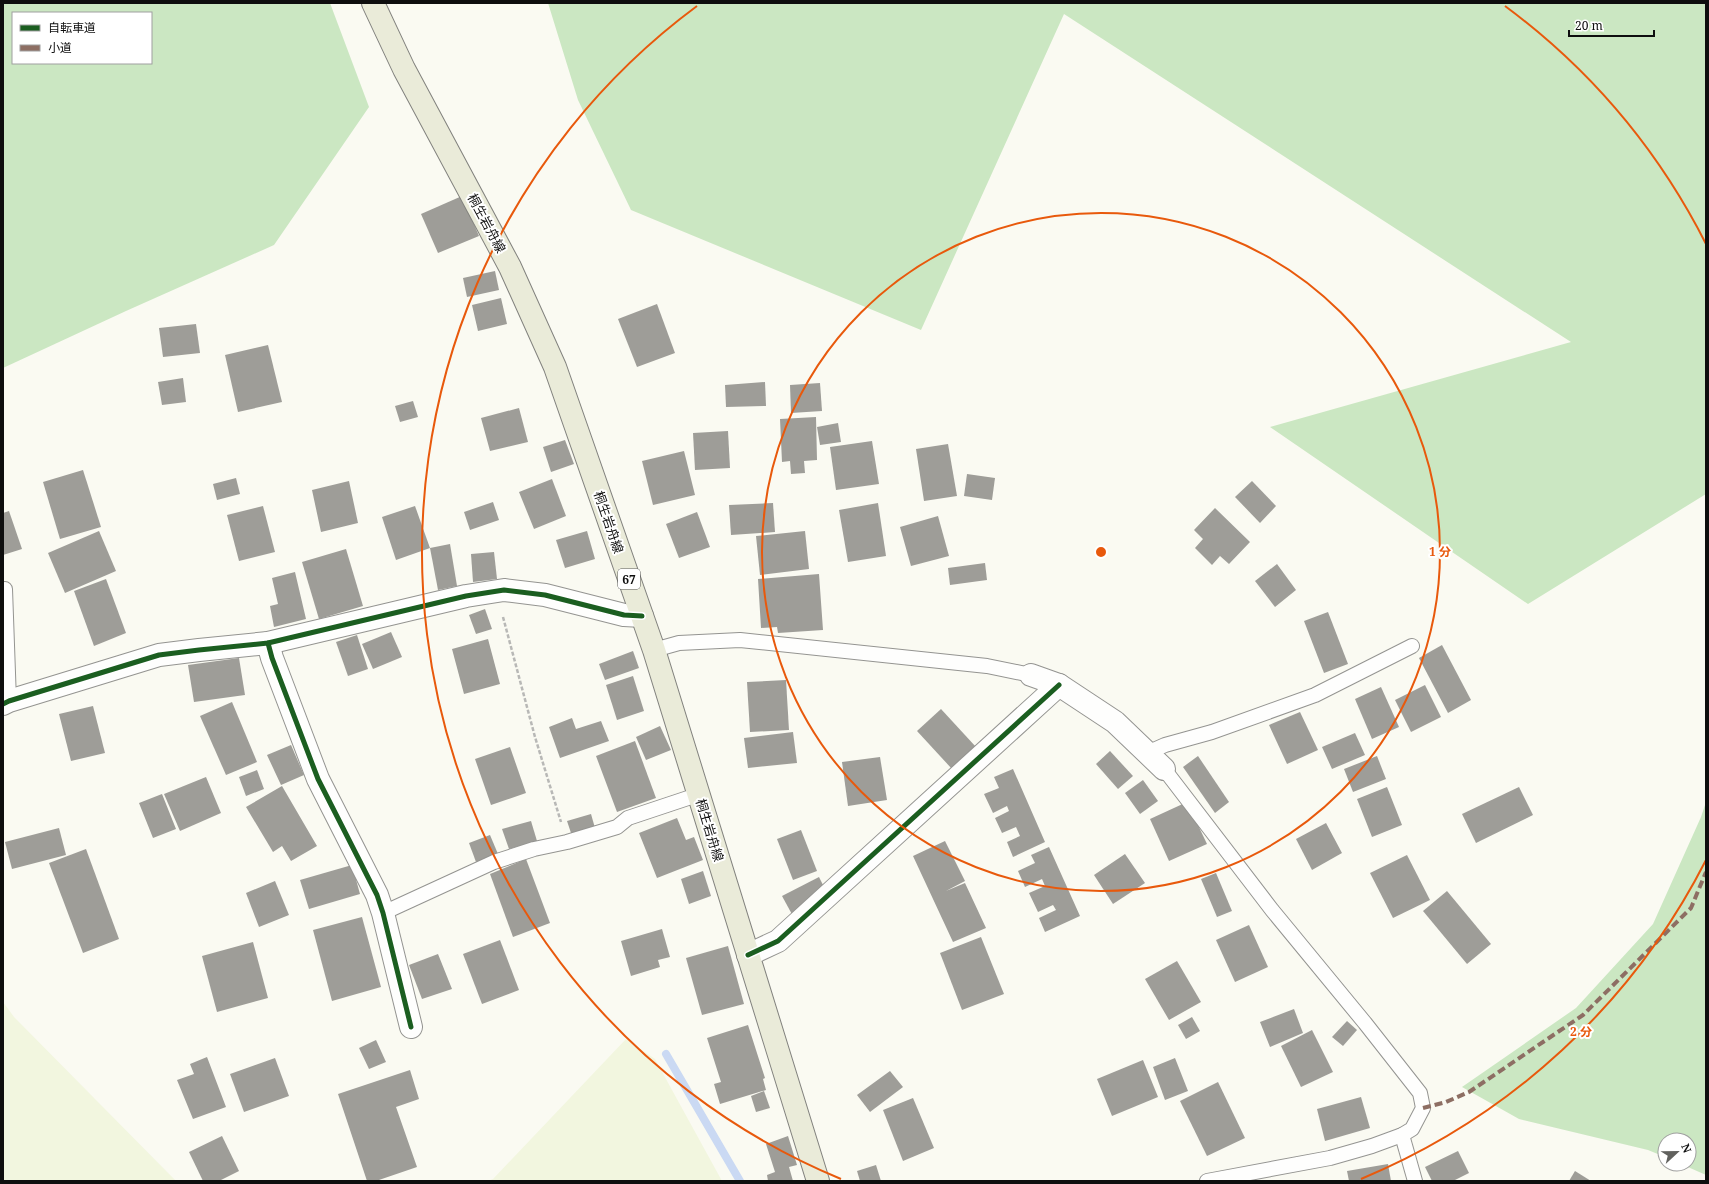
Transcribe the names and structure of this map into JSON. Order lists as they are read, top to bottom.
{
  "streets": {
    "main road": ["桐生岩舟線", "67"]
  },
  "legend": ["自転車道", "小道"],
  "scale_bar": "20 m",
  "north": "right",
  "rings": ["1 分", "2 分"]
}
